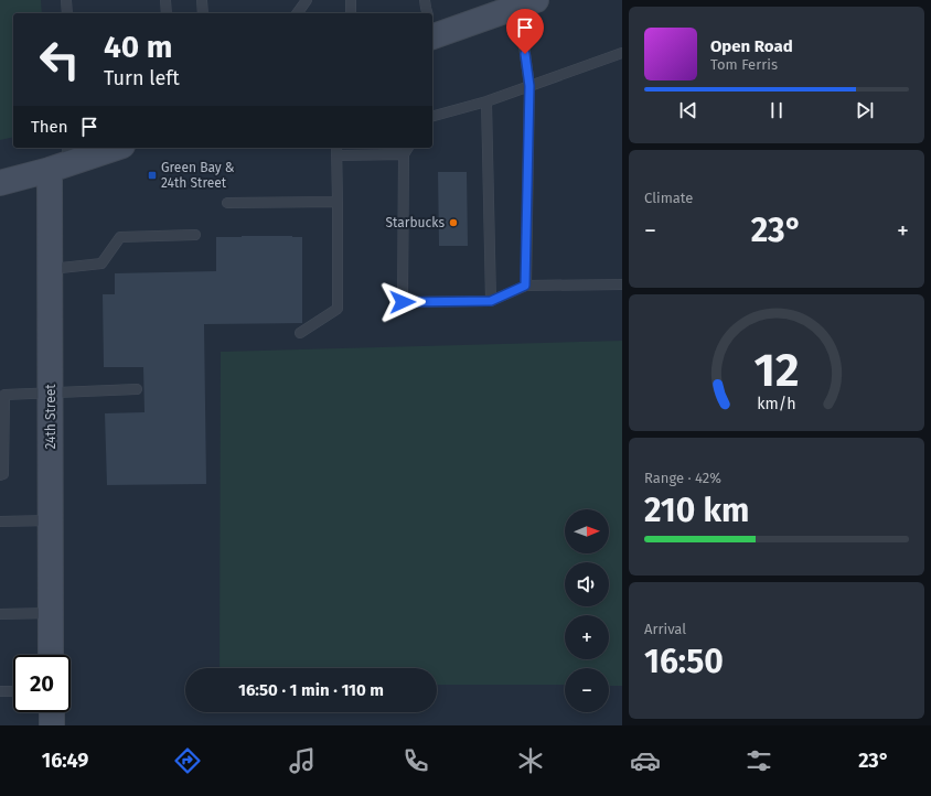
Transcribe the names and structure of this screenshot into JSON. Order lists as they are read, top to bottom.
{
  "streets": {
    "street": ["24th Street"]
  },
  "places": {
    "transit": ["Green Bay & 24th Street"],
    "other": ["Starbucks"]
  },
  "north": "right",
  "page": {
    "turn": ["40 m", "Turn left"],
    "song": ["Open Road", "Tom Ferris"],
    "then": "Then",
    "tile": [
      "Climate",
      ["Range · 42%", "210 km"],
      ["Arrival", "16:50"]
    ],
    "heat": ["−", "23°", "+"],
    "map_buttons": ["+", "−"],
    "limit": "20",
    "trip": "16:50 · 1 min · 110 m",
    "tabs": ["16:49", "23°"],
    "gauge": ["12", "km/h"]
  }
}
